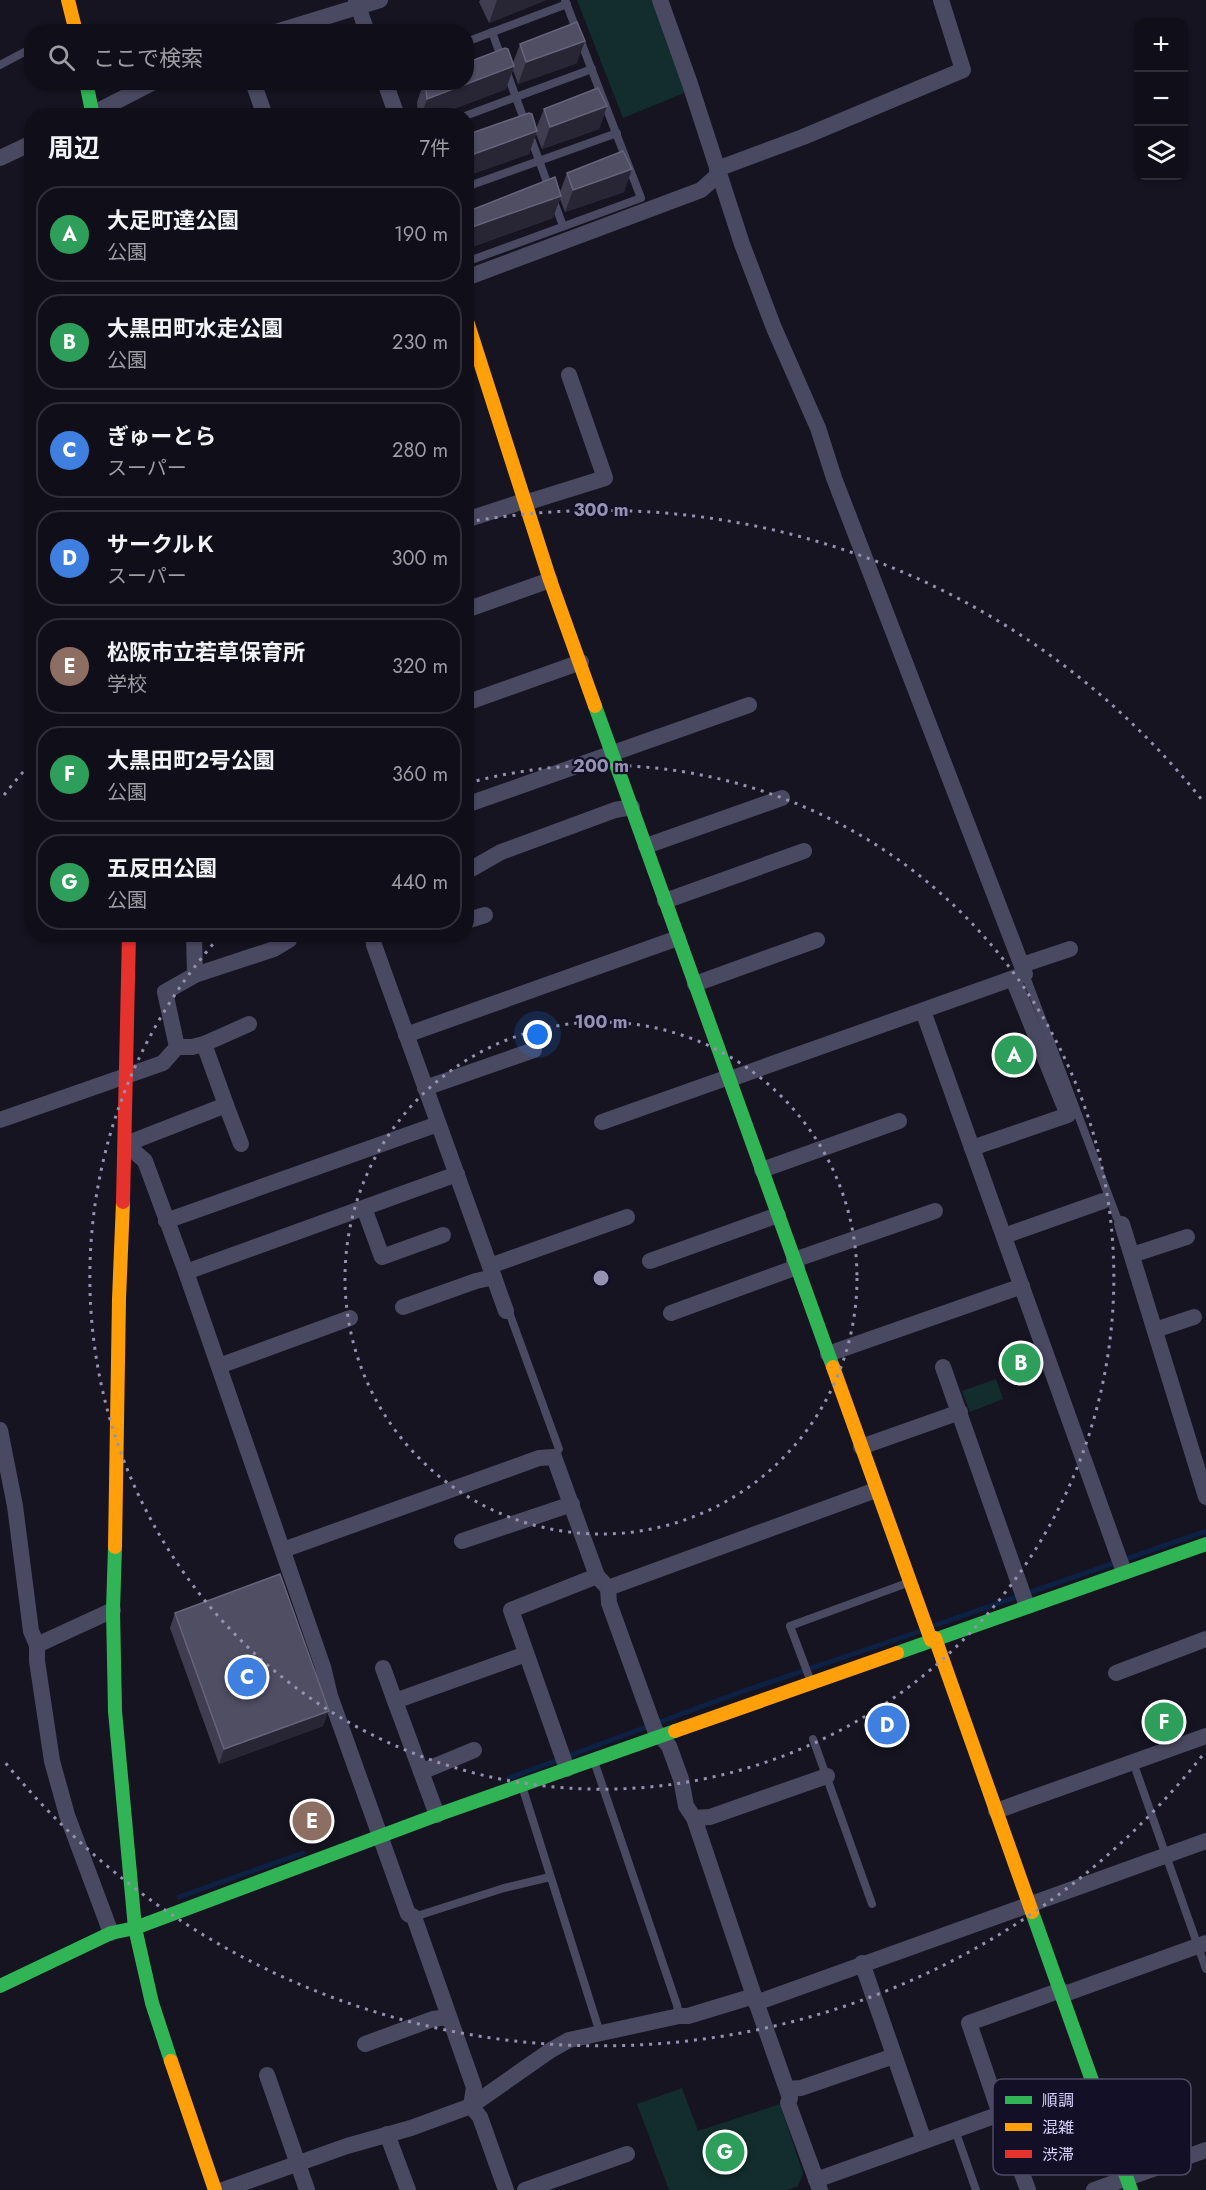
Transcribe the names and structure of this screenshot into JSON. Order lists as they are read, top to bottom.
{
  "legend": ["順調", "混雑", "渋滞"],
  "page": {
    "map_buttons": ["+", "−"],
    "search": "ここで検索",
    "heading": ["周辺", "7件"],
    "list": [
      {
        "mark": "A",
        "name": "大足町達公園",
        "note": "公園",
        "value": "190 m"
      },
      {
        "mark": "B",
        "name": "大黒田町水走公園",
        "note": "公園",
        "value": "230 m"
      },
      {
        "mark": "C",
        "name": "ぎゅーとら",
        "note": "スーパー",
        "value": "280 m"
      },
      {
        "mark": "D",
        "name": "サークルＫ",
        "note": "スーパー",
        "value": "300 m"
      },
      {
        "mark": "E",
        "name": "松阪市立若草保育所",
        "note": "学校",
        "value": "320 m"
      },
      {
        "mark": "F",
        "name": "大黒田町２号公園",
        "note": "公園",
        "value": "360 m"
      },
      {
        "mark": "G",
        "name": "五反田公園",
        "note": "公園",
        "value": "440 m"
      }
    ],
    "pins": [
      "A",
      "B",
      "C",
      "F",
      "D",
      "E",
      "G"
    ]
  },
  "rings": ["300 m", "200 m", "100 m"]
}
